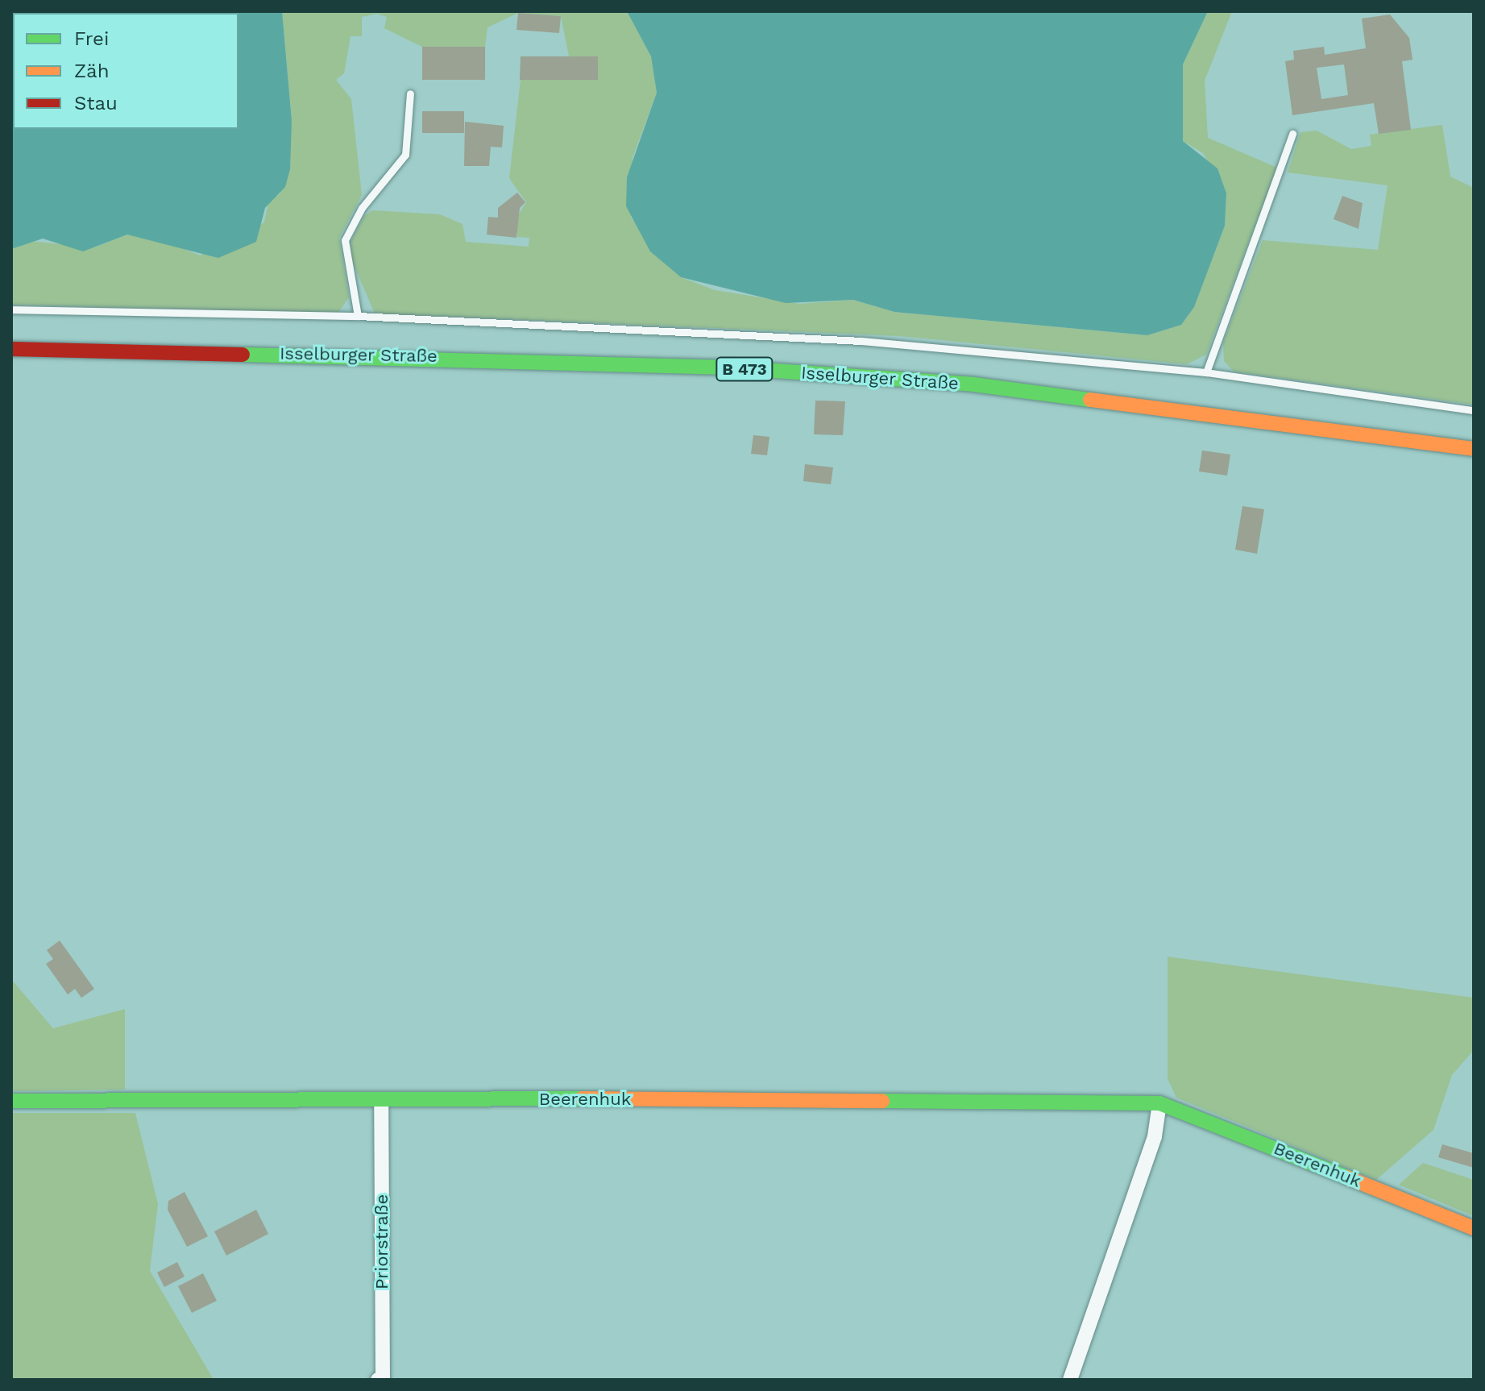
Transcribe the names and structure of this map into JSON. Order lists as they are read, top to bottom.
{
  "streets": {
    "street": [
      "Isselburger Straße",
      "B 473",
      "Beerenhuk",
      "Priorstraße"
    ]
  },
  "crossings": [
    ["Beerenhuk", "Priorstraße"]
  ],
  "legend": ["Frei", "Zäh", "Stau"]
}
